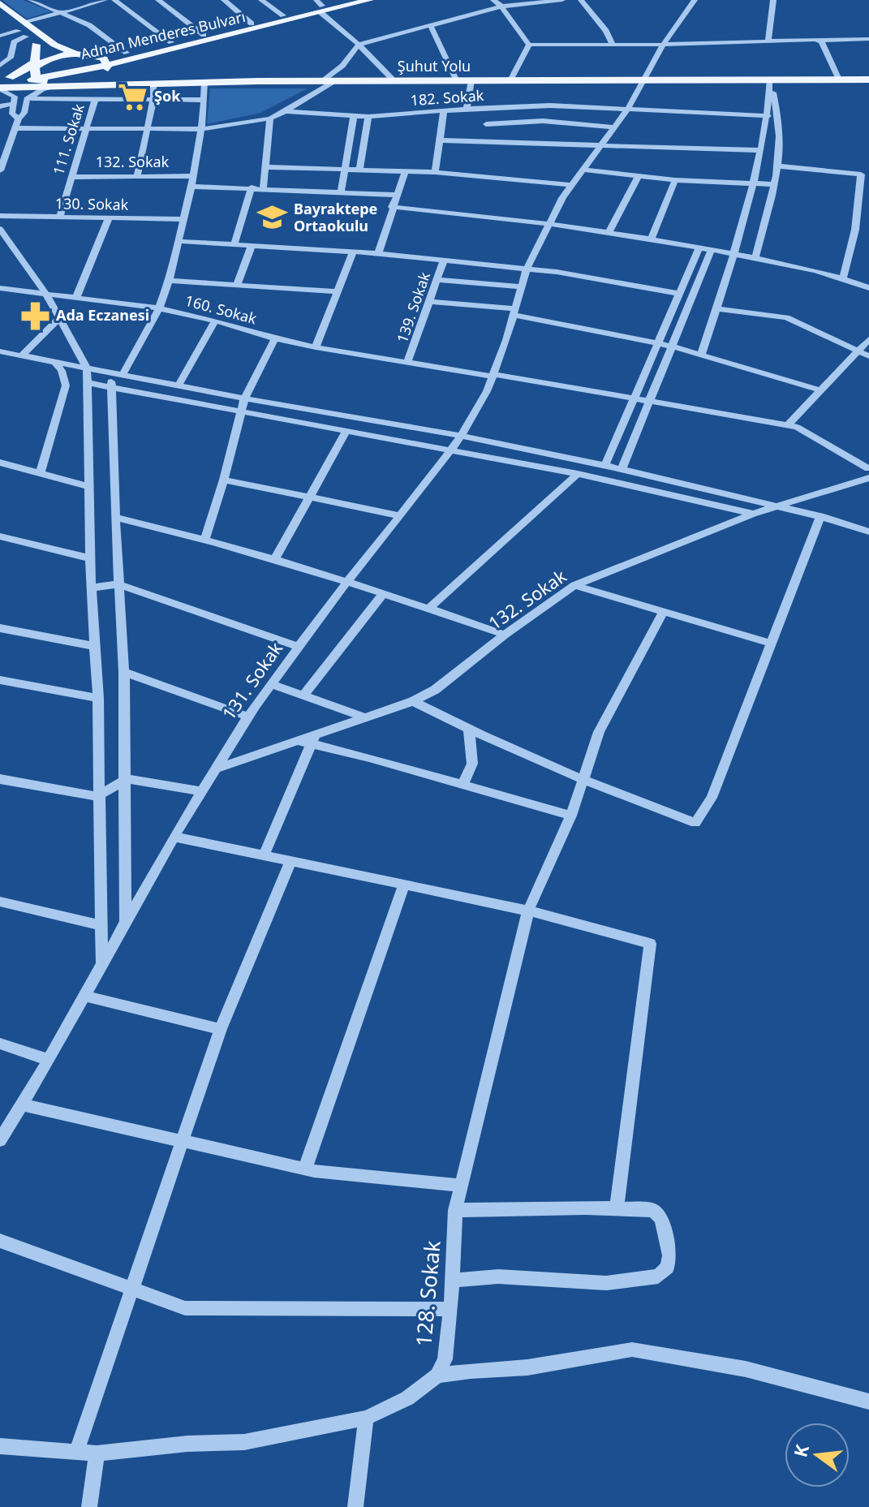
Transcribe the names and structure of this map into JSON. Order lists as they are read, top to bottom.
{
  "streets": {
    "main road": ["Adnan Menderes Bulvarı", "Şuhut Yolu"],
    "street": [
      "182. Sokak",
      "111. Sokak",
      "132. Sokak",
      "130. Sokak",
      "139. Sokak",
      "160. Sokak",
      "131. Sokak",
      "128. Sokak"
    ]
  },
  "crossings": [
    ["Adnan Menderes Bulvarı", "Şuhut Yolu"],
    ["Şuhut Yolu", "131. Sokak"],
    ["182. Sokak", "111. Sokak"],
    ["182. Sokak", "131. Sokak"],
    ["111. Sokak", "132. Sokak"],
    ["111. Sokak", "130. Sokak"],
    ["132. Sokak", "160. Sokak"],
    ["139. Sokak", "160. Sokak"],
    ["160. Sokak", "131. Sokak"]
  ],
  "places": {
    "supermarket": ["Şok"],
    "school or university": ["Bayraktepe Ortaokulu"],
    "pharmacy": ["Ada Eczanesi"]
  },
  "north": "left"
}
